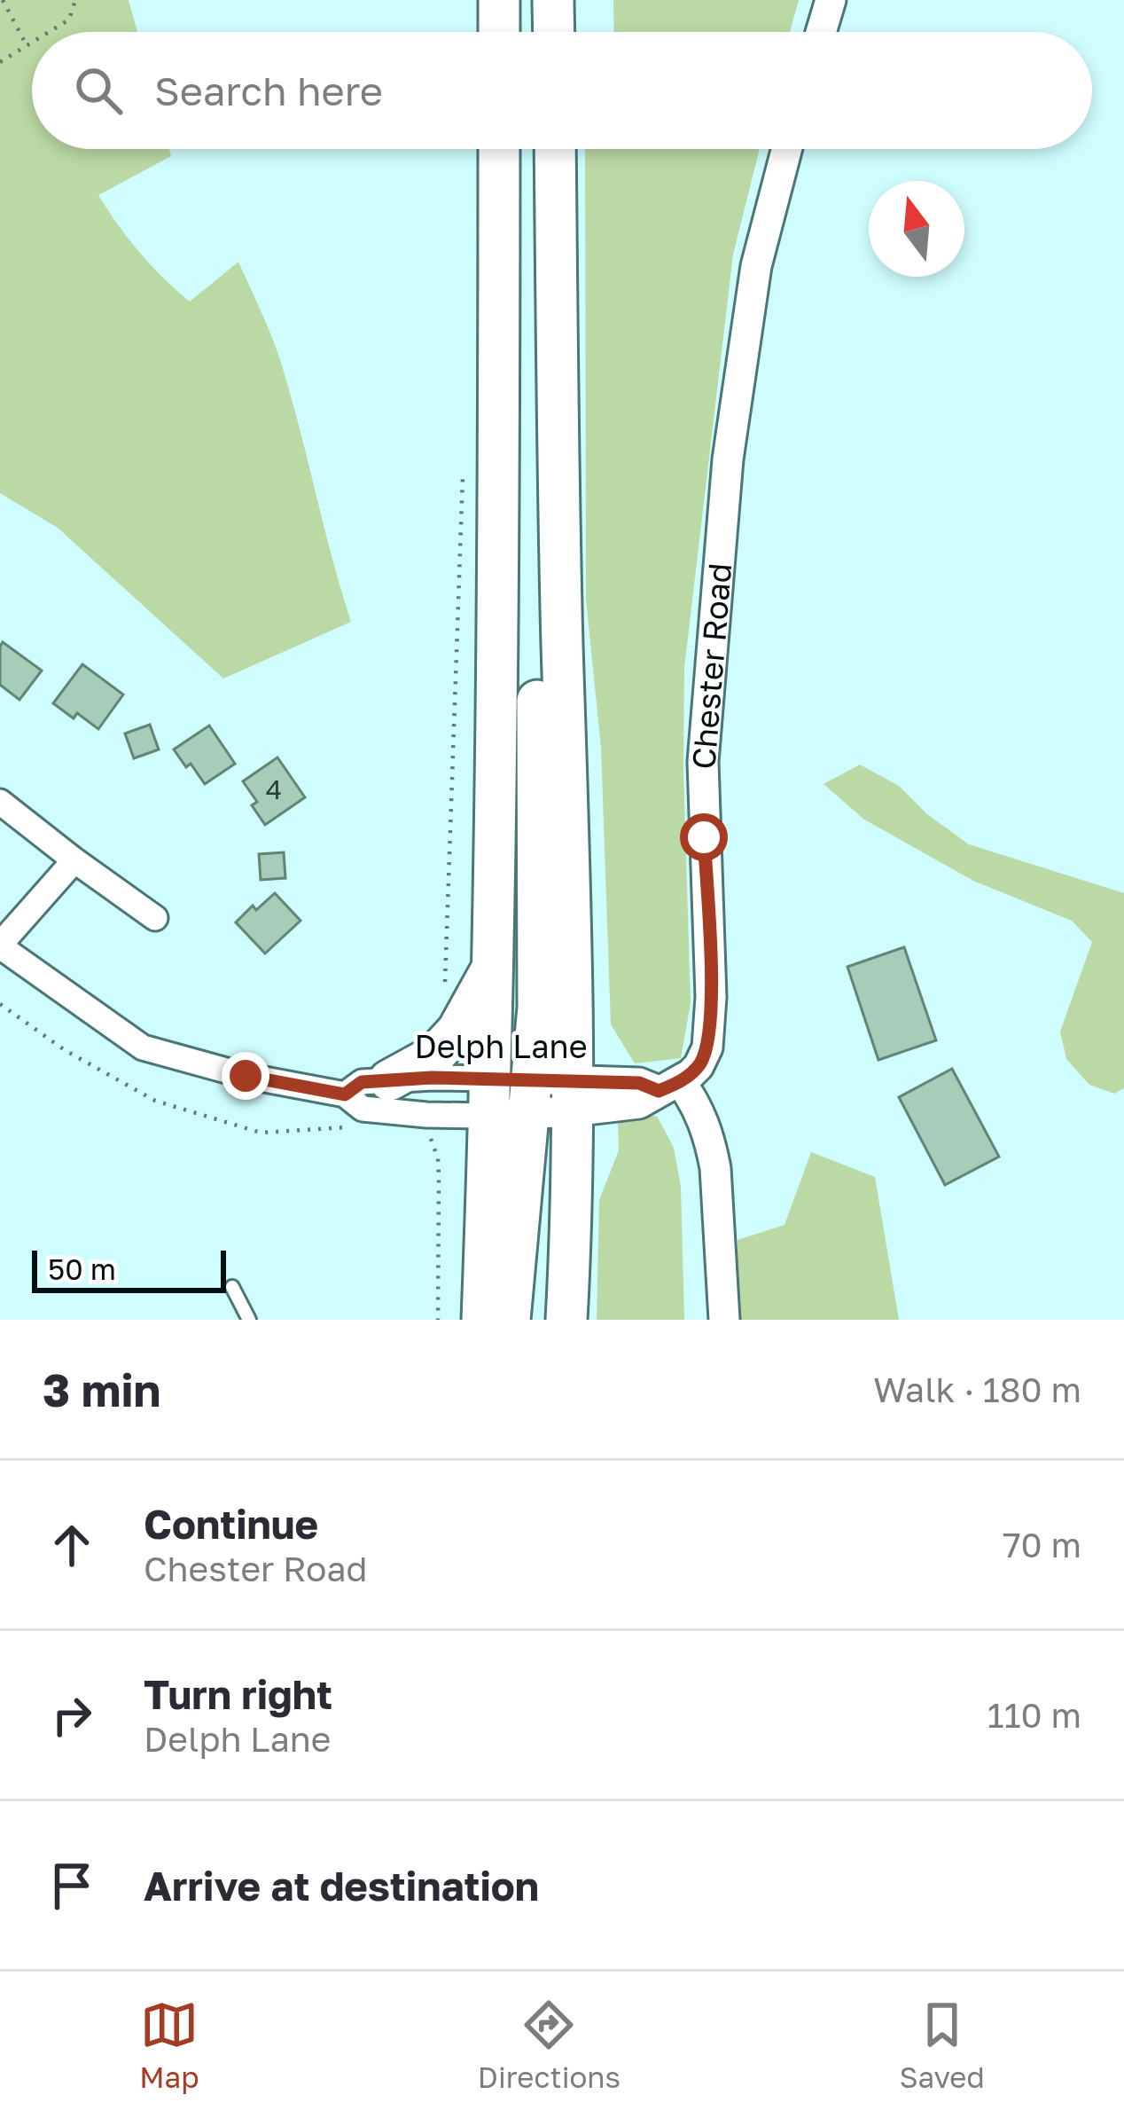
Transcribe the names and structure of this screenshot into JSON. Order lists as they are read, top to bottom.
{
  "streets": {
    "street": ["Chester Road", "Delph Lane"]
  },
  "crossings": [
    ["Chester Road", "Delph Lane"]
  ],
  "house_numbers": ["4"],
  "scale_bar": "50 m",
  "north": "top",
  "page": {
    "search": "Search here",
    "scale": "50 m",
    "heading": ["3 min", "Walk · 180 m"],
    "list": [
      ["Continue", "Chester Road", "70 m"],
      ["Turn right", "Delph Lane", "110 m"],
      "Arrive at destination"
    ],
    "nav": ["Map", "Directions", "Saved"]
  }
}
